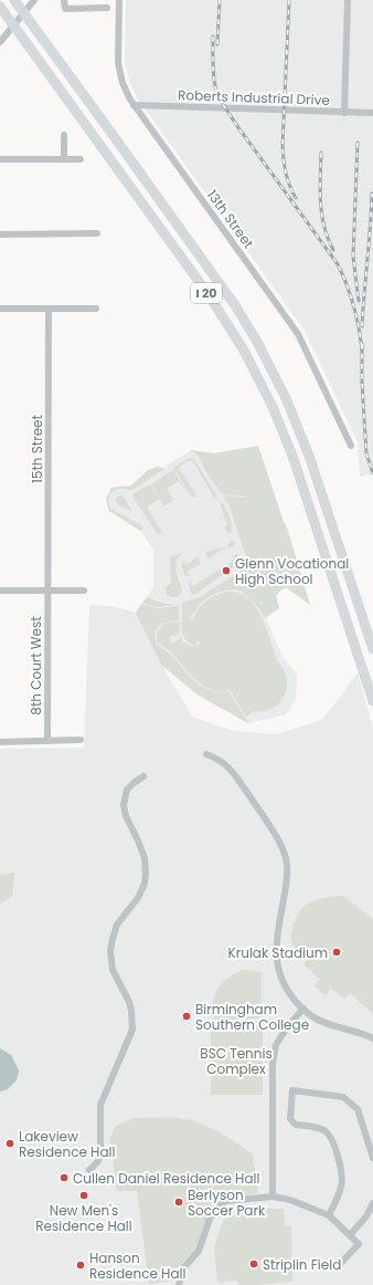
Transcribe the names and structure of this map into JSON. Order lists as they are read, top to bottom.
{
  "streets": {
    "highway": ["I 20"],
    "street": [
      "Roberts Industrial Drive",
      "13th Street",
      "15th Street",
      "8th Court West"
    ]
  },
  "crossings": [
    ["Roberts Industrial Drive", "13th Street"],
    ["15th Street", "8th Court West"]
  ],
  "parks": ["BSC Tennis Complex"],
  "places": [
    "Glenn Vocational High School",
    "Krulak Stadium",
    "Birmingham Southern College",
    "Lakeview Residence Hall",
    "Cullen Daniel Residence Hall",
    "New Men's Residence Hall",
    "Berlyson Soccer Park",
    "Striplin Field",
    "Hanson Residence Hall"
  ]
}
